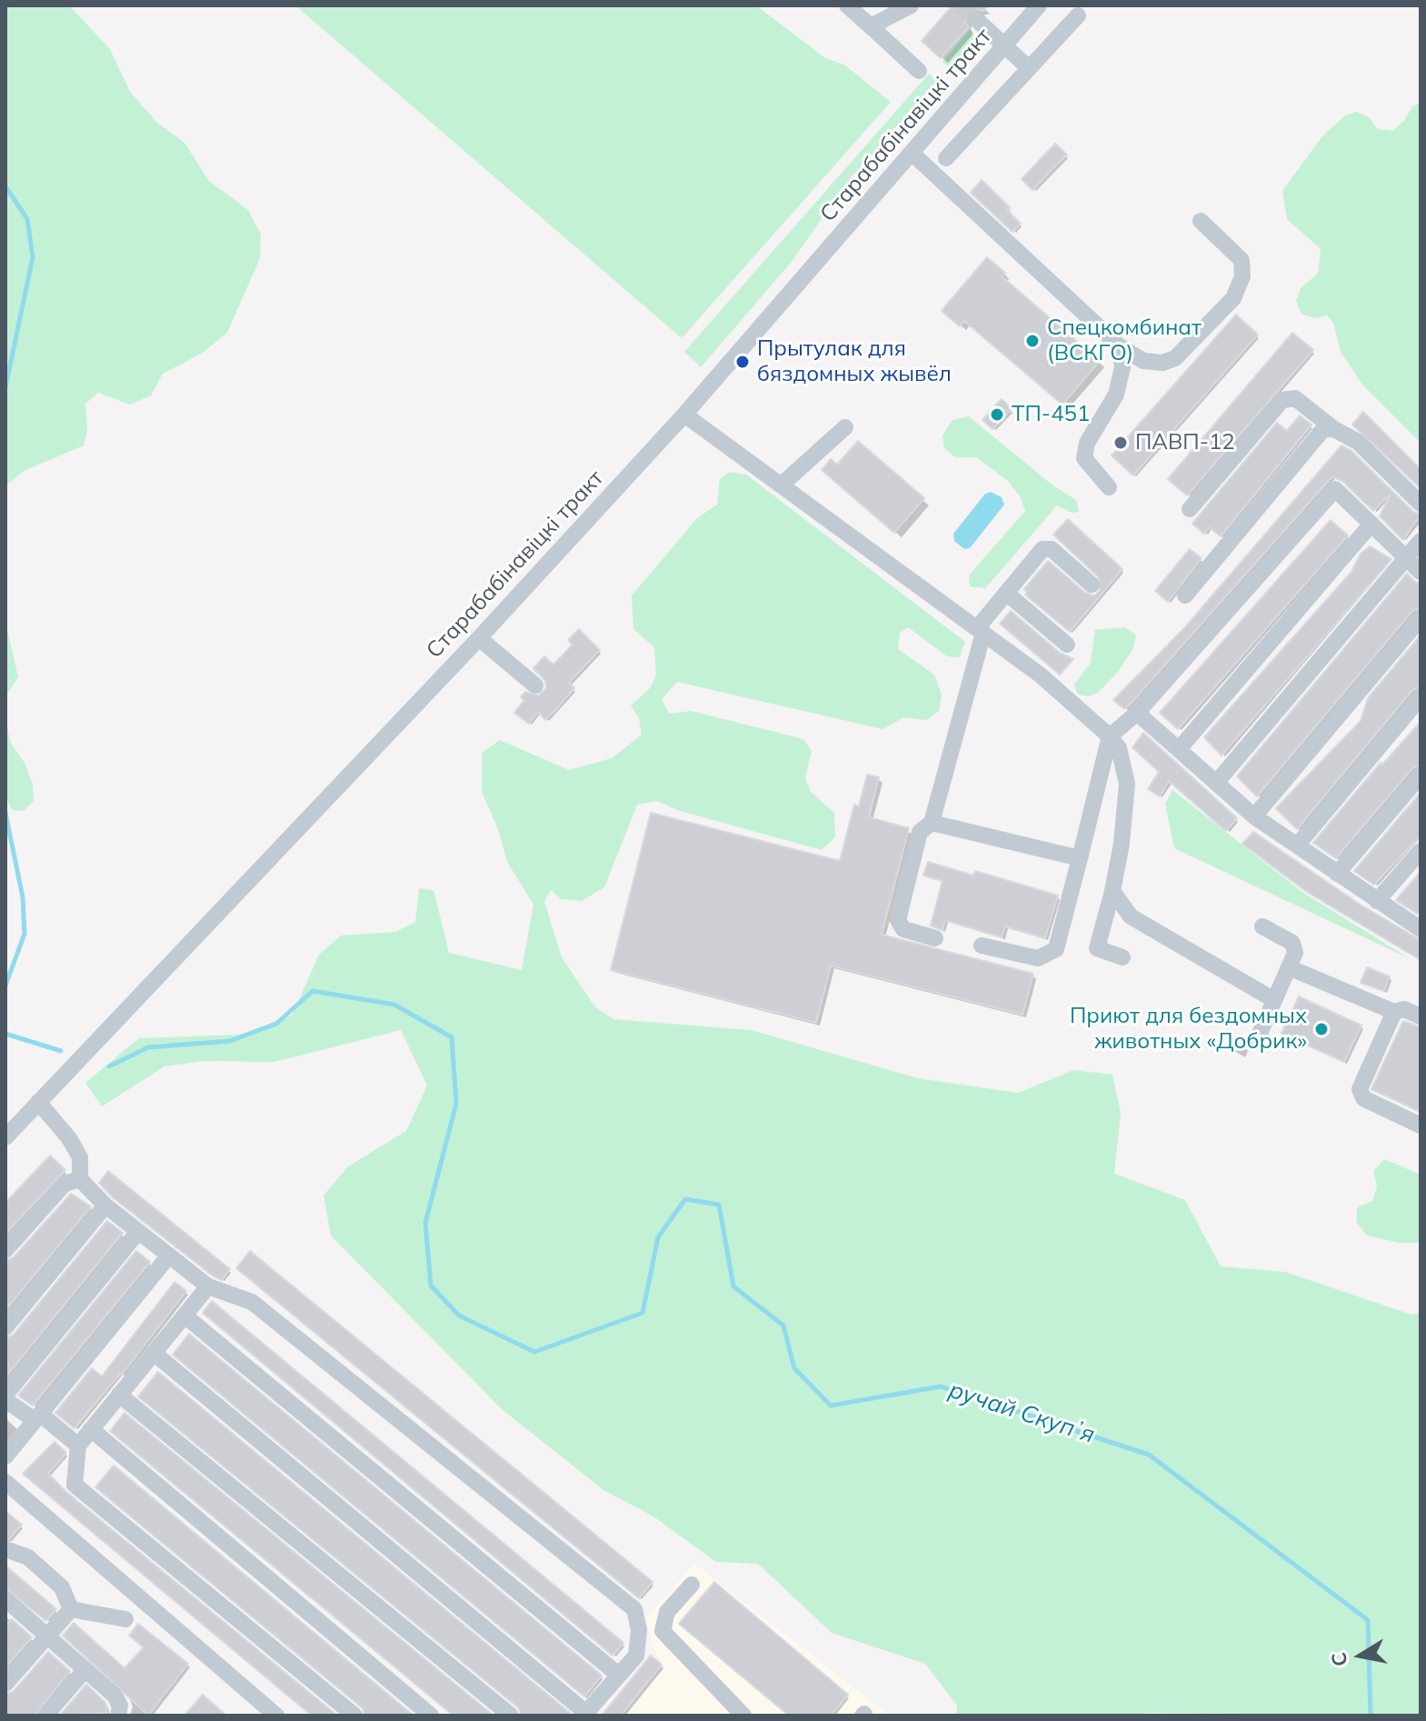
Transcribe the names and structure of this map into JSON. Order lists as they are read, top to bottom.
{
  "streets": {
    "street": ["Старабабінавіцкі тракт"]
  },
  "water": ["ручай Скупʼя"],
  "places": [
    "Спецкомбинат (ВСКГО)",
    "Прытулак для бяздомных жывёл",
    "ТП-451",
    "ПАВП-12",
    "Приют для бездомных животных «Добрик»"
  ],
  "north": "left"
}
